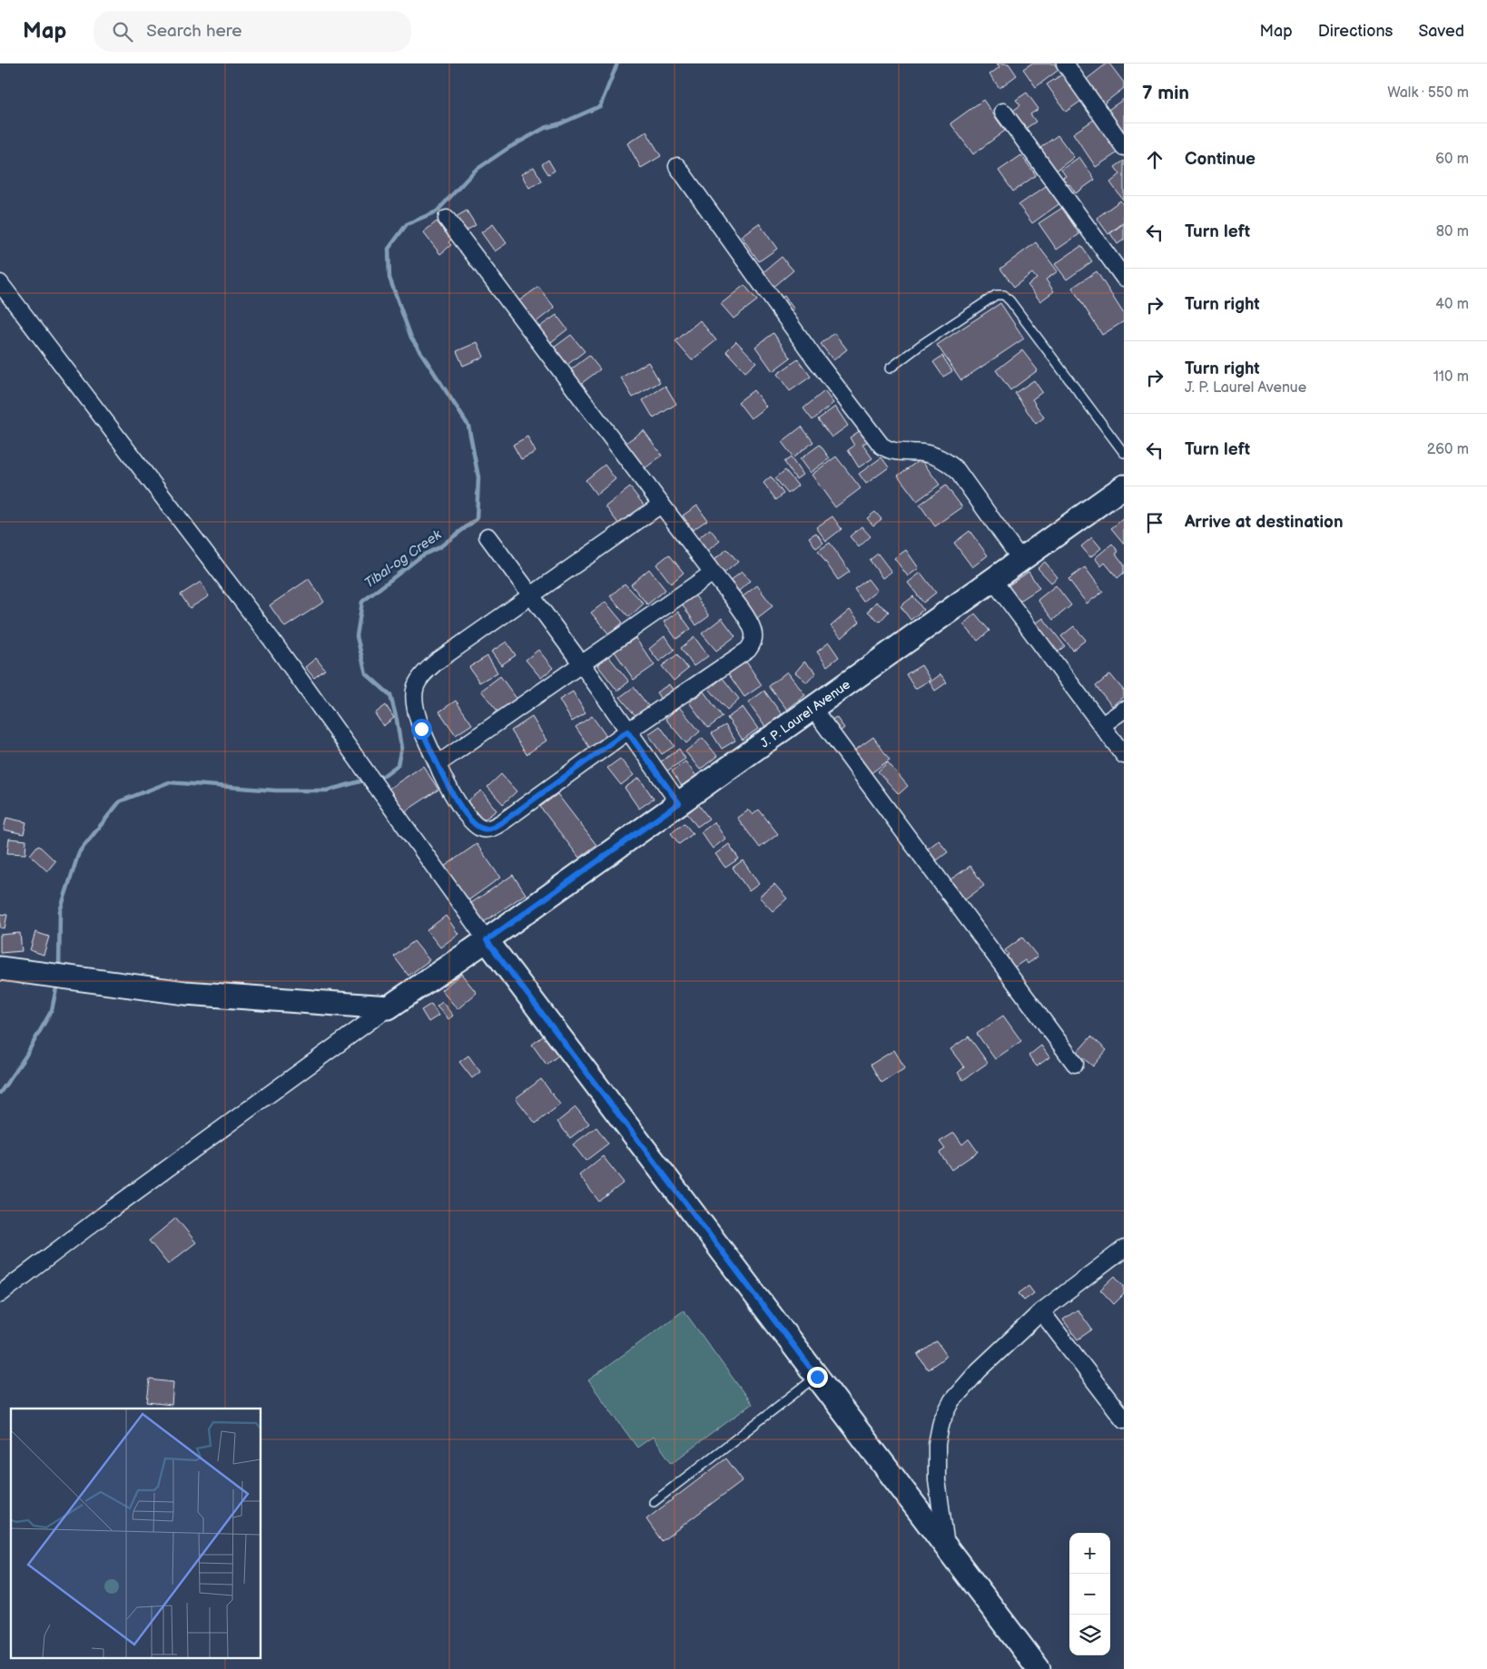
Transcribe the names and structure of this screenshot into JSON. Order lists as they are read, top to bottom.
{
  "streets": {
    "street": ["J. P. Laurel Avenue"]
  },
  "water": ["Tibal-og Creek"],
  "page": {
    "header": "Map",
    "search": "Search here",
    "nav": ["Map", "Directions", "Saved"],
    "heading": ["7 min", "Walk · 550 m"],
    "list": [
      ["Continue", "60 m"],
      ["Turn left", "80 m"],
      ["Turn right", "40 m"],
      ["Turn right", "J. P. Laurel Avenue", "110 m"],
      ["Turn left", "260 m"],
      "Arrive at destination"
    ],
    "map_buttons": ["+", "−"]
  }
}
